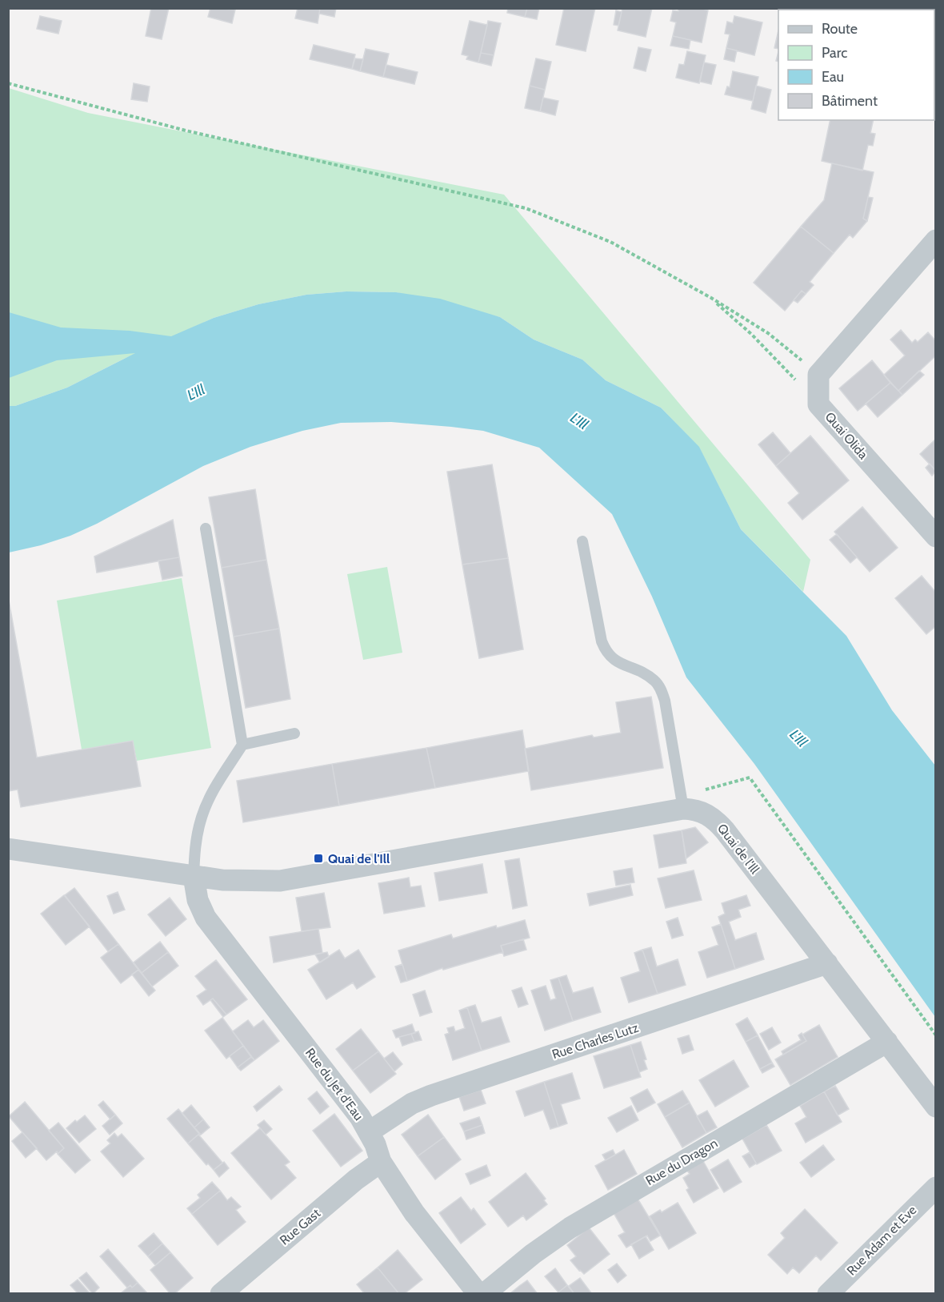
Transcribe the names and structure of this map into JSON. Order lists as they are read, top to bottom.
{
  "streets": {
    "street": [
      "Quai Olida",
      "Quai de l'Ill",
      "Rue Charles Lutz",
      "Rue du Jet d'Eau",
      "Rue du Dragon",
      "Rue Gast",
      "Rue Adam et Eve"
    ]
  },
  "crossings": [
    ["Quai de l'Ill", "Rue Charles Lutz"],
    ["Quai de l'Ill", "Rue du Dragon"],
    ["Rue Charles Lutz", "Rue du Jet d'Eau"],
    ["Rue du Jet d'Eau", "Rue Gast"]
  ],
  "water": ["L'Ill"],
  "places": {
    "transit": ["Quai de l'Ill"]
  },
  "legend": [
    "Route",
    "Parc",
    "Eau",
    "Bâtiment"
  ]
}
